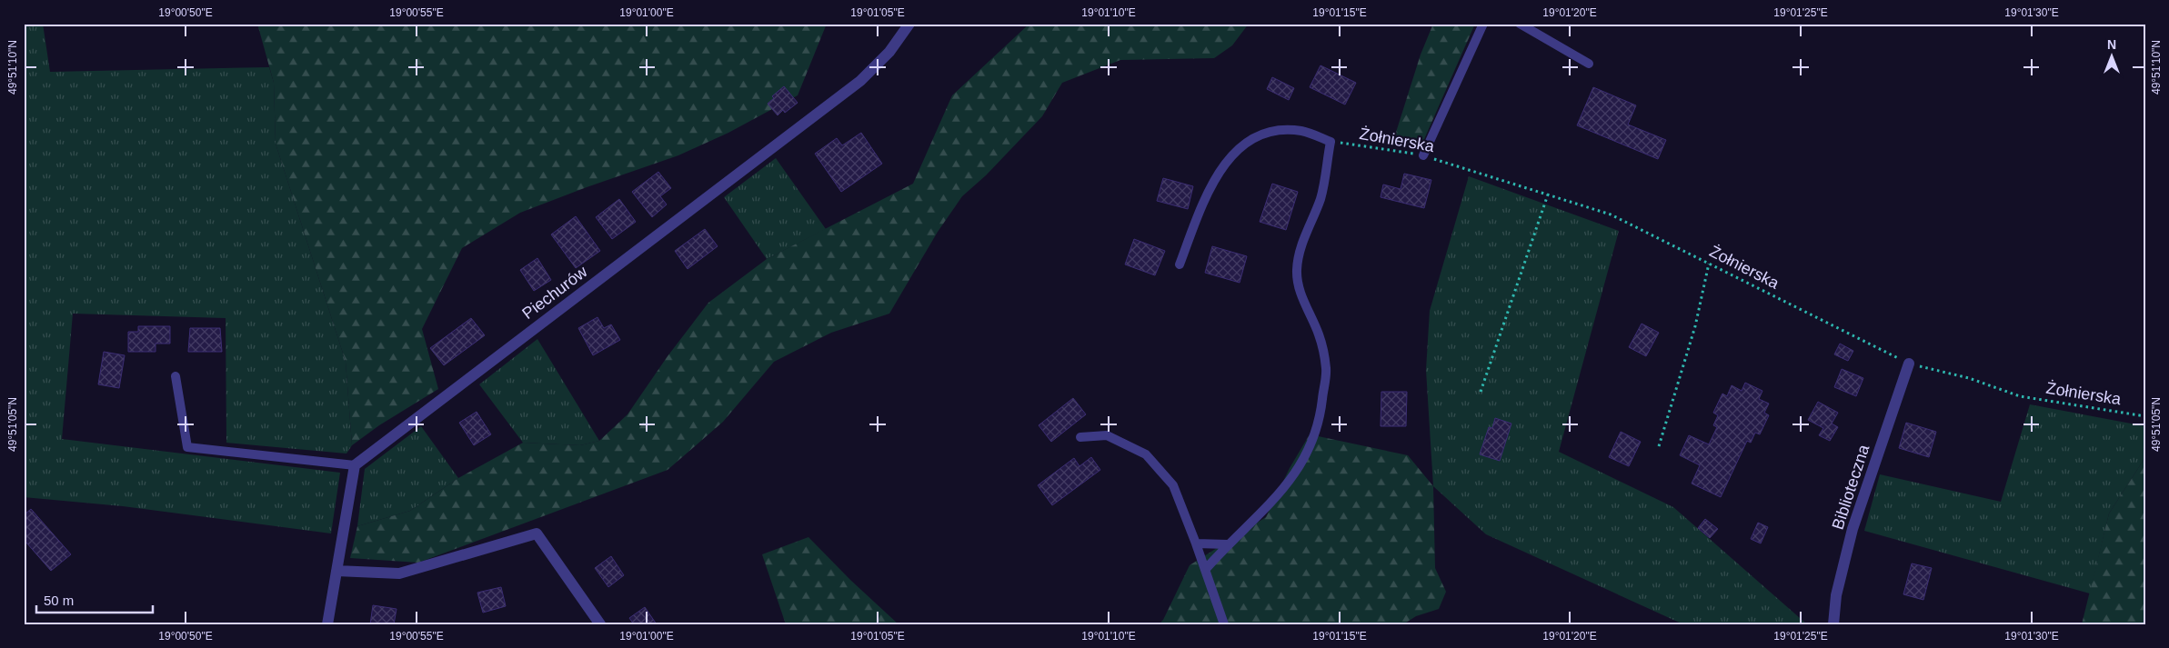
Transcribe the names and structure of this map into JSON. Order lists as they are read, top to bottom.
{
  "streets": {
    "street": ["Piechurów", "Biblioteczna"],
    "path": ["Żołnierska"]
  },
  "crossings": [
    ["Żołnierska", "Biblioteczna"]
  ],
  "scale_bar": "50 m",
  "north": "top",
  "coordinates": [
    "19°00'50\"E",
    "19°00'55\"E",
    "19°01'00\"E",
    "19°01'05\"E",
    "19°01'10\"E",
    "19°01'15\"E",
    "19°01'20\"E",
    "19°01'25\"E",
    "19°01'30\"E",
    "49°51'10\"N",
    "49°51'05\"N"
  ]
}
